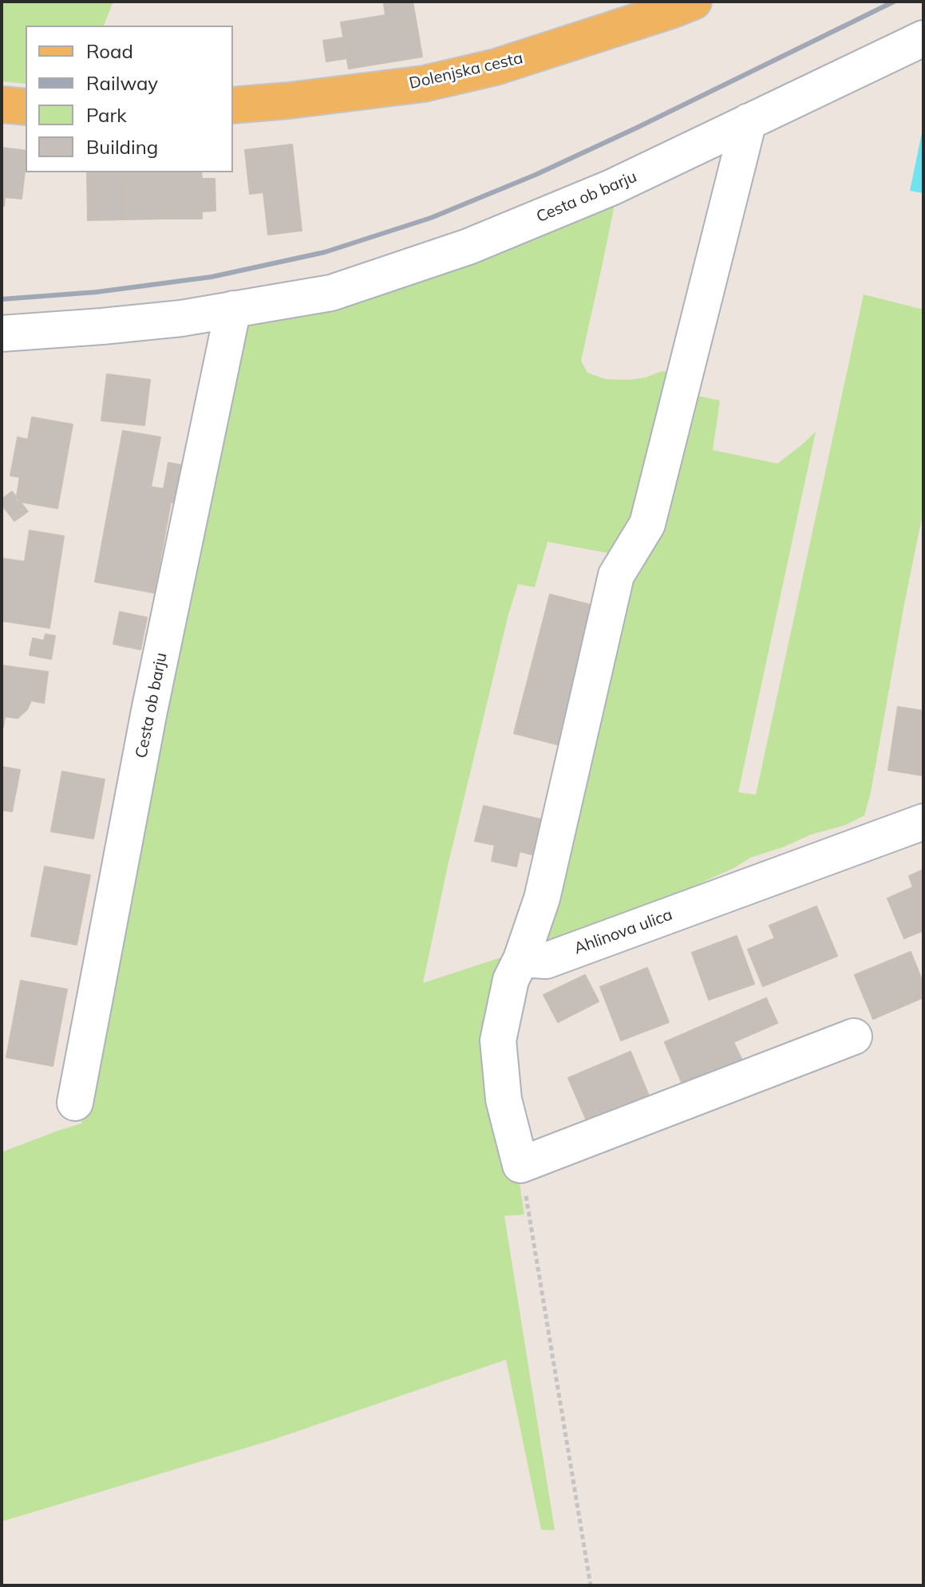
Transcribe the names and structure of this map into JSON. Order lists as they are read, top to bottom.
{
  "streets": {
    "main road": ["Dolenjska cesta"],
    "street": ["Cesta ob barju", "Ahlinova ulica"]
  },
  "legend": [
    "Road",
    "Railway",
    "Park",
    "Building"
  ]
}
